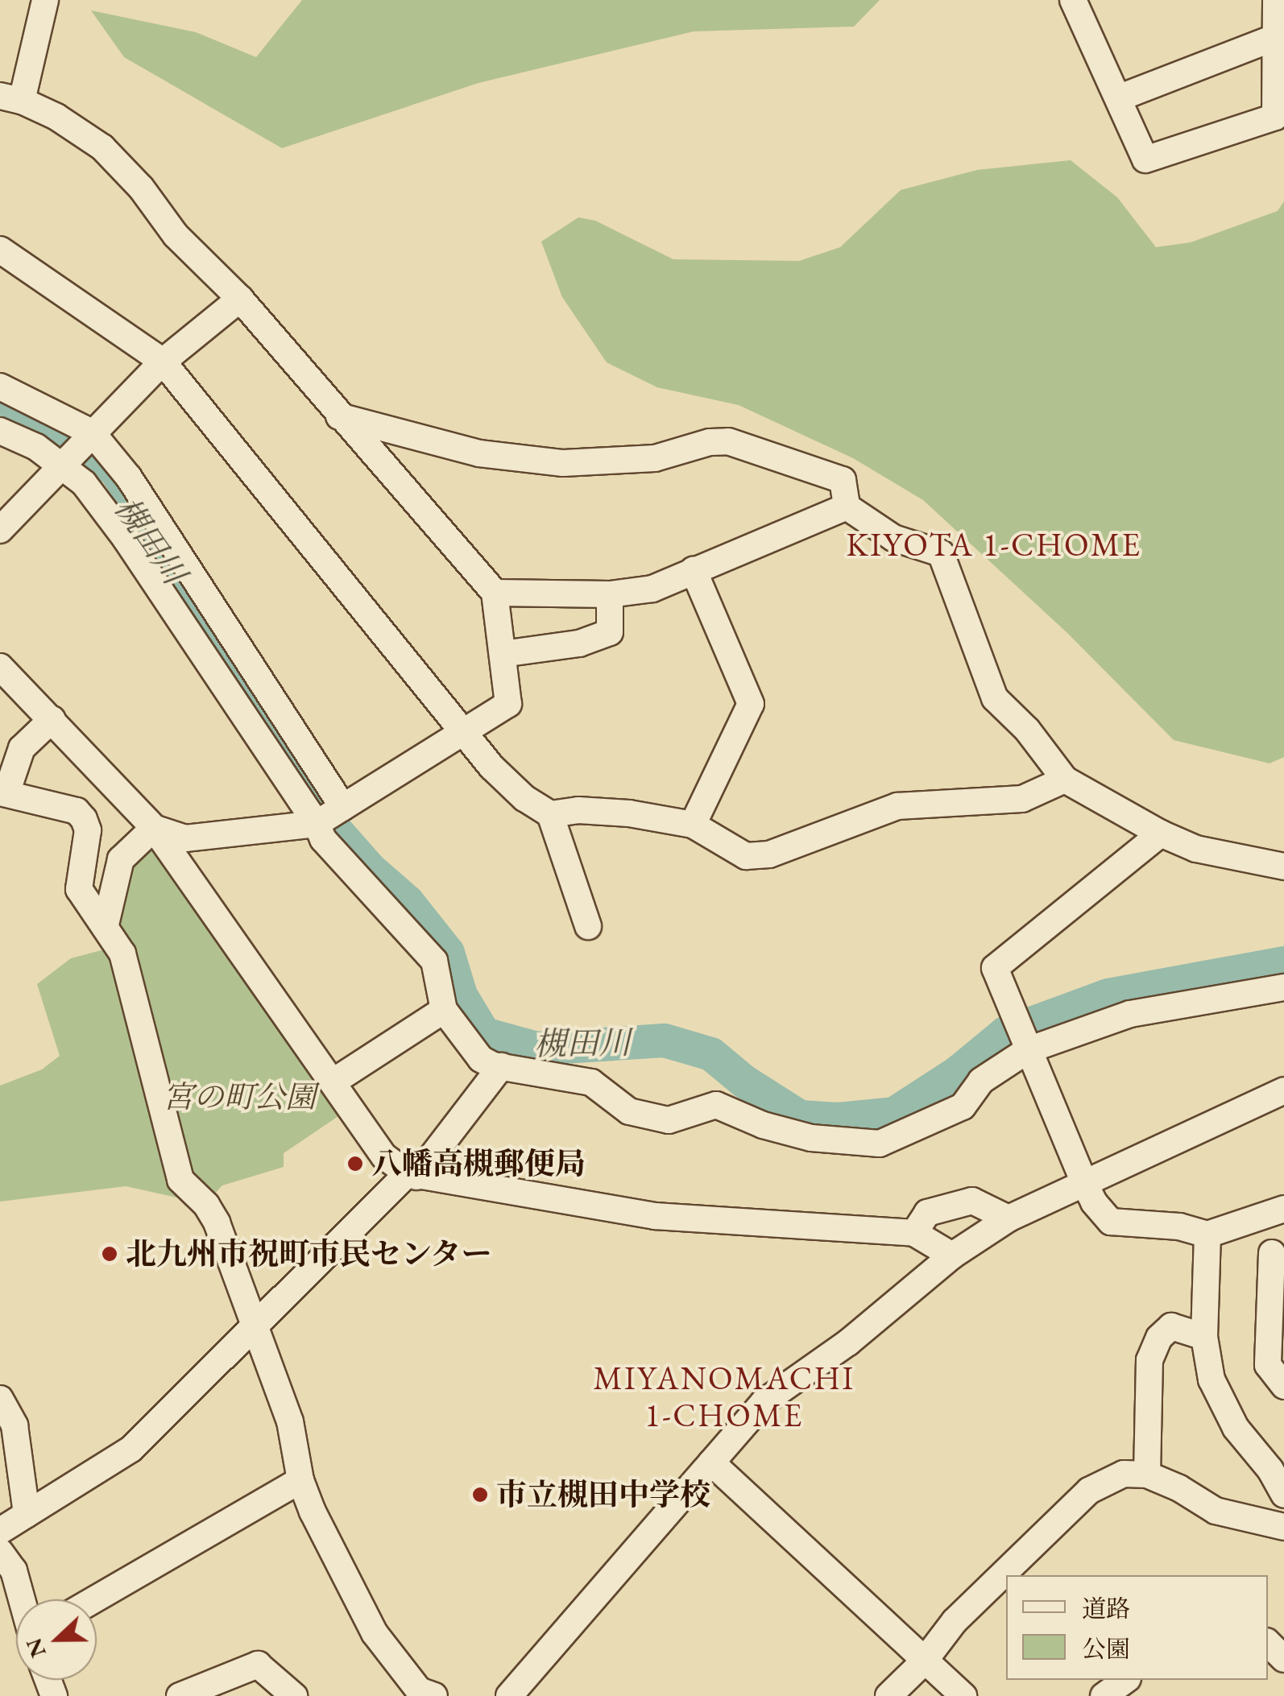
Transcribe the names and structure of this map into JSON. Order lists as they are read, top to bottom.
{
  "districts": ["KIYOTA 1-CHOME", "MIYANOMACHI 1-CHOME"],
  "water": ["槻田川"],
  "parks": ["宮の町公園"],
  "places": ["八幡高槻郵便局", "北九州市祝町市民センター", "市立槻田中学校"],
  "legend": ["道路", "公園"],
  "north": "left"
}
